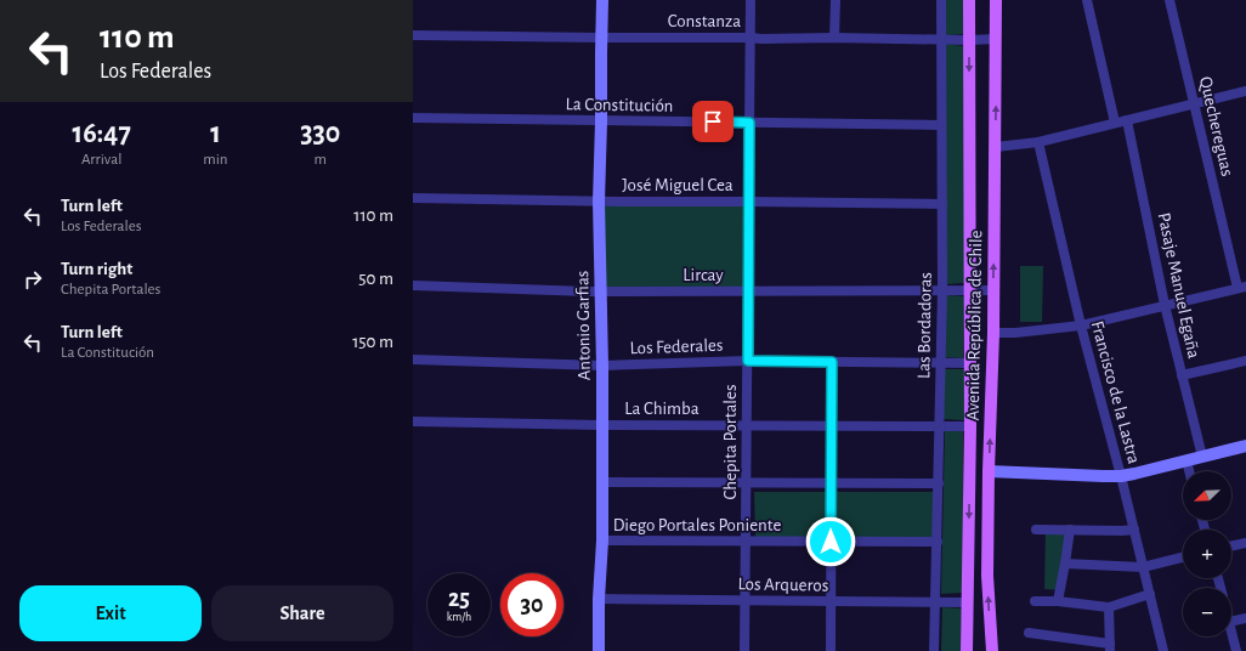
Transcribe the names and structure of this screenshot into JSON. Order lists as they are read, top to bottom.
{
  "streets": {
    "main road": ["Avenida República de Chile"],
    "street": [
      "Constanza",
      "La Constitución",
      "Quechereguas",
      "José Miguel Cea",
      "Lircay",
      "Pasaje Manuel Egaña",
      "Antonio Garfias",
      "Las Bordadoras",
      "Los Federales",
      "Francisco de la Lastra",
      "La Chimba",
      "Chepita Portales",
      "Diego Portales Poniente",
      "Los Arqueros"
    ]
  },
  "crossings": [
    ["Constanza", "Antonio Garfias"],
    ["Constanza", "Las Bordadoras"],
    ["Constanza", "Avenida República de Chile"],
    ["Constanza", "Chepita Portales"],
    ["La Constitución", "Antonio Garfias"],
    ["La Constitución", "Las Bordadoras"],
    ["La Constitución", "Chepita Portales"],
    ["José Miguel Cea", "Antonio Garfias"],
    ["José Miguel Cea", "Las Bordadoras"],
    ["José Miguel Cea", "Chepita Portales"],
    ["Lircay", "Antonio Garfias"],
    ["Lircay", "Las Bordadoras"],
    ["Lircay", "Avenida República de Chile"],
    ["Lircay", "Chepita Portales"],
    ["Antonio Garfias", "Los Federales"],
    ["Antonio Garfias", "La Chimba"],
    ["Antonio Garfias", "Diego Portales Poniente"],
    ["Antonio Garfias", "Los Arqueros"],
    ["Las Bordadoras", "Los Federales"],
    ["Las Bordadoras", "La Chimba"],
    ["Las Bordadoras", "Diego Portales Poniente"],
    ["Las Bordadoras", "Los Arqueros"],
    ["Avenida República de Chile", "Los Federales"],
    ["Avenida República de Chile", "La Chimba"],
    ["Avenida República de Chile", "Los Arqueros"],
    ["Los Federales", "Chepita Portales"],
    ["La Chimba", "Chepita Portales"],
    ["Chepita Portales", "Diego Portales Poniente"],
    ["Chepita Portales", "Los Arqueros"]
  ],
  "north": "bottom left",
  "page": {
    "turn": ["110 m", "Los Federales"],
    "eta": [
      "16:47",
      "Arrival",
      "1",
      "min",
      "330",
      "m"
    ],
    "list": [
      {
        "name": "Turn left",
        "note": "Los Federales",
        "value": "110 m"
      },
      {
        "name": "Turn right",
        "note": "Chepita Portales",
        "value": "50 m"
      },
      {
        "name": "Turn left",
        "note": "La Constitución",
        "value": "150 m"
      }
    ],
    "map_buttons": ["+", "−"],
    "speed": "25 km/h",
    "limit": "30",
    "buttons": ["Exit", "Share"]
  }
}
